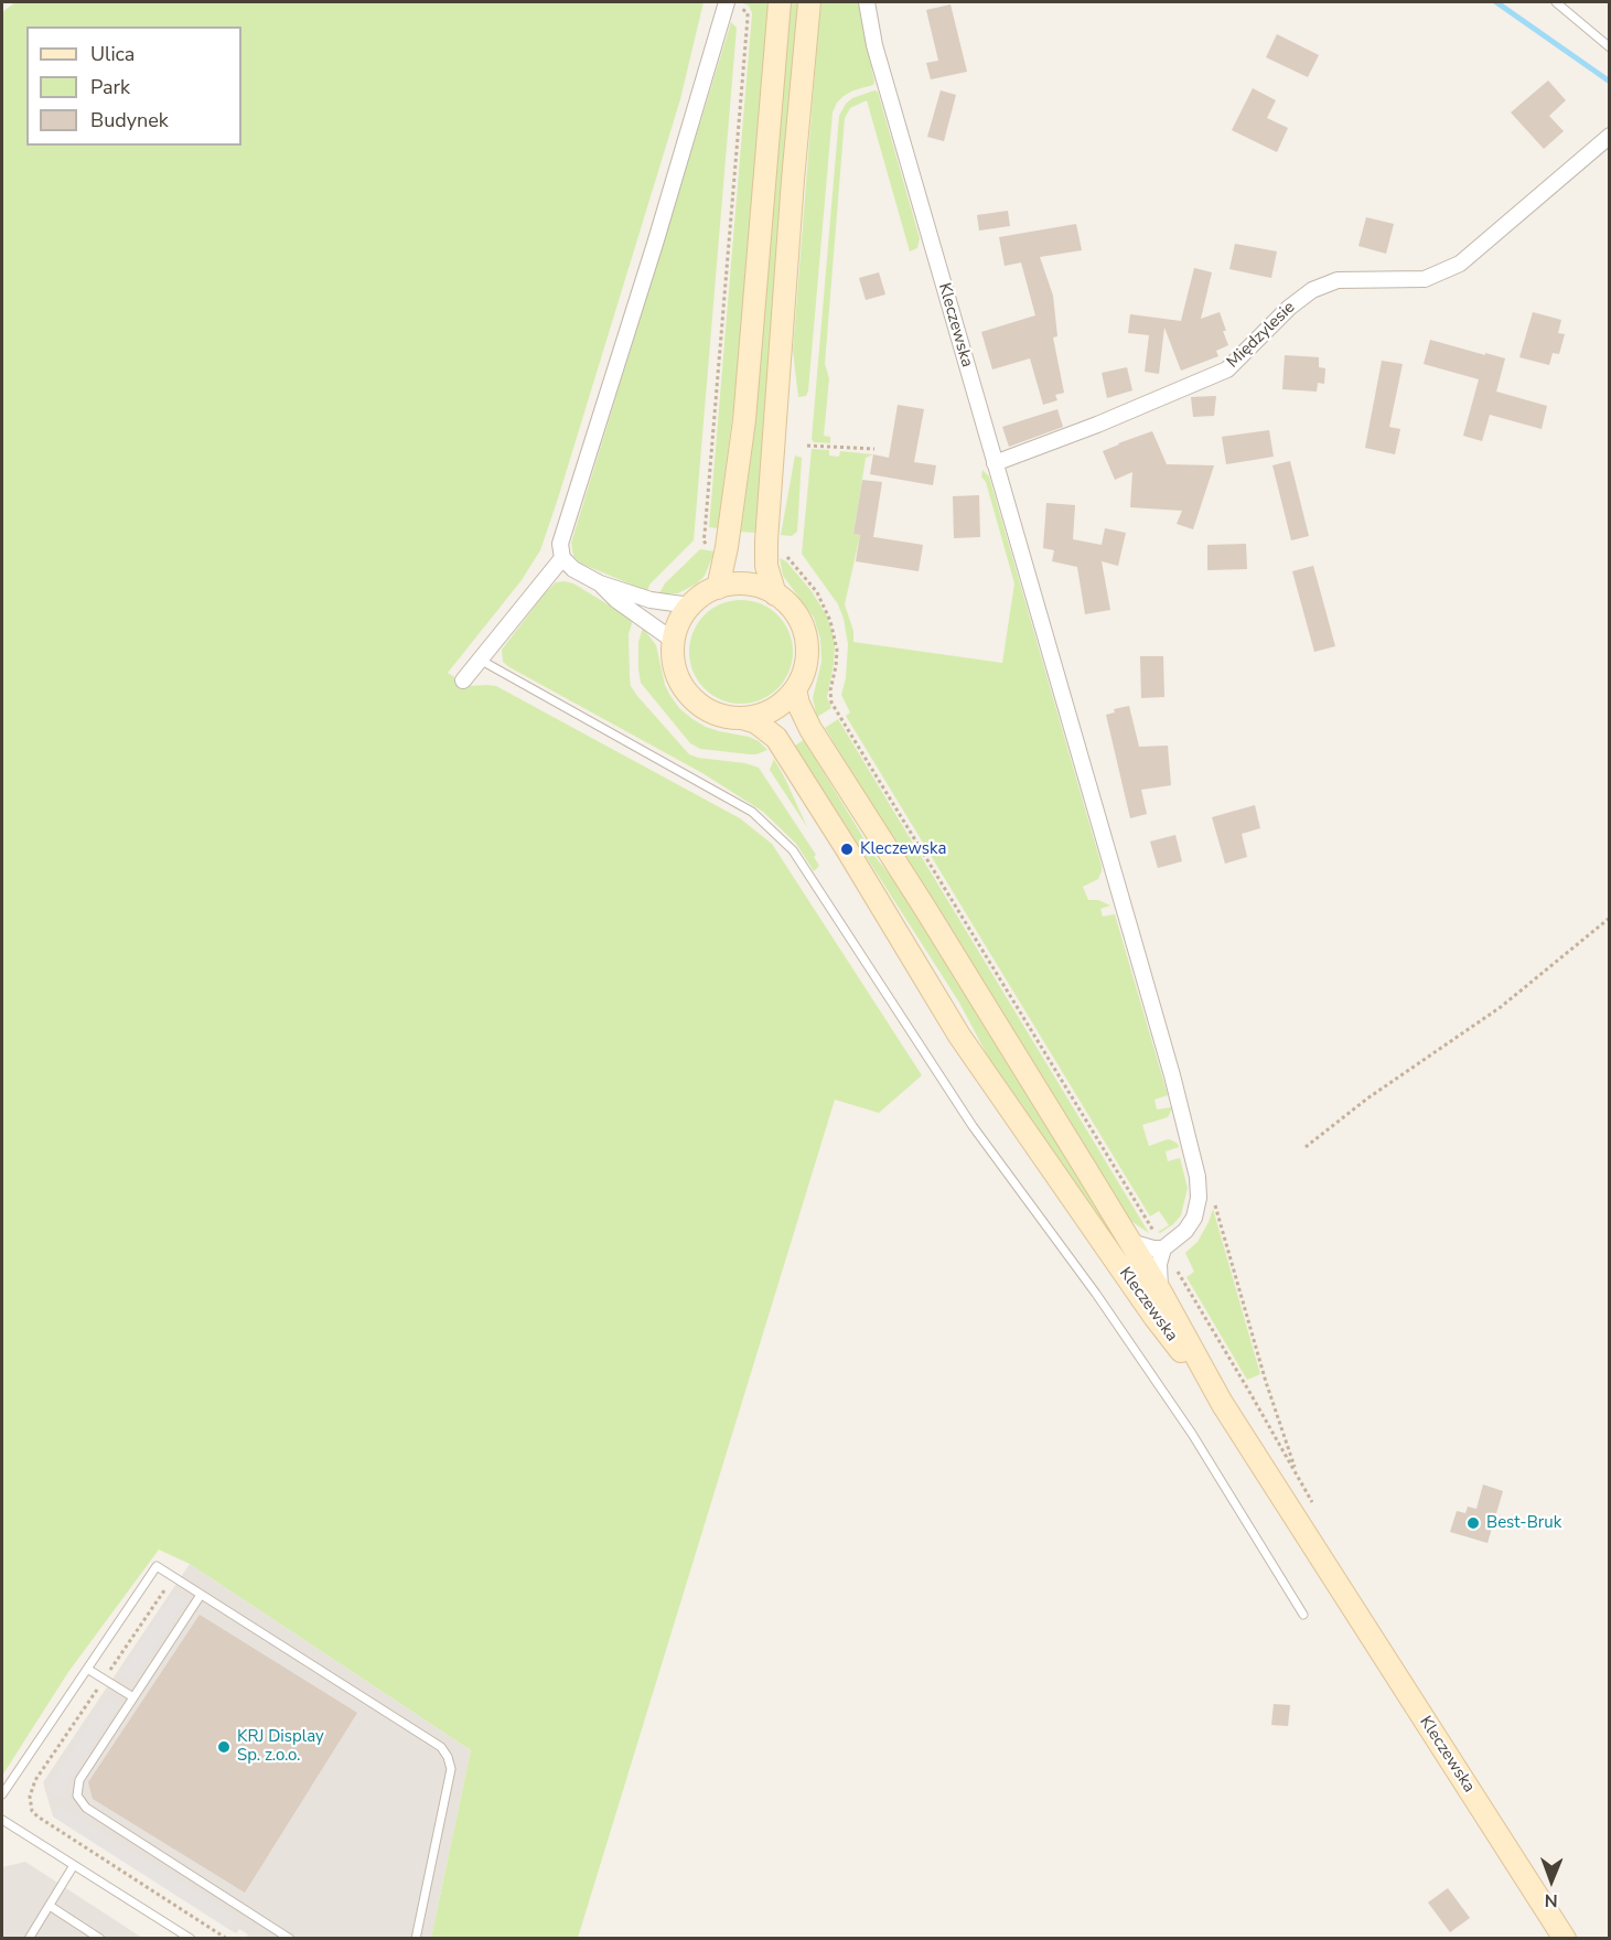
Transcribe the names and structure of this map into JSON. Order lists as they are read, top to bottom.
{
  "streets": {
    "main road": ["Kleczewska"],
    "street": ["Międzylesie"]
  },
  "crossings": [
    ["Kleczewska", "Międzylesie"]
  ],
  "places": ["Kleczewska", "Best-Bruk", "KRJ Display Sp. z.o.o."],
  "legend": ["Ulica", "Park", "Budynek"],
  "north": "bottom"
}
